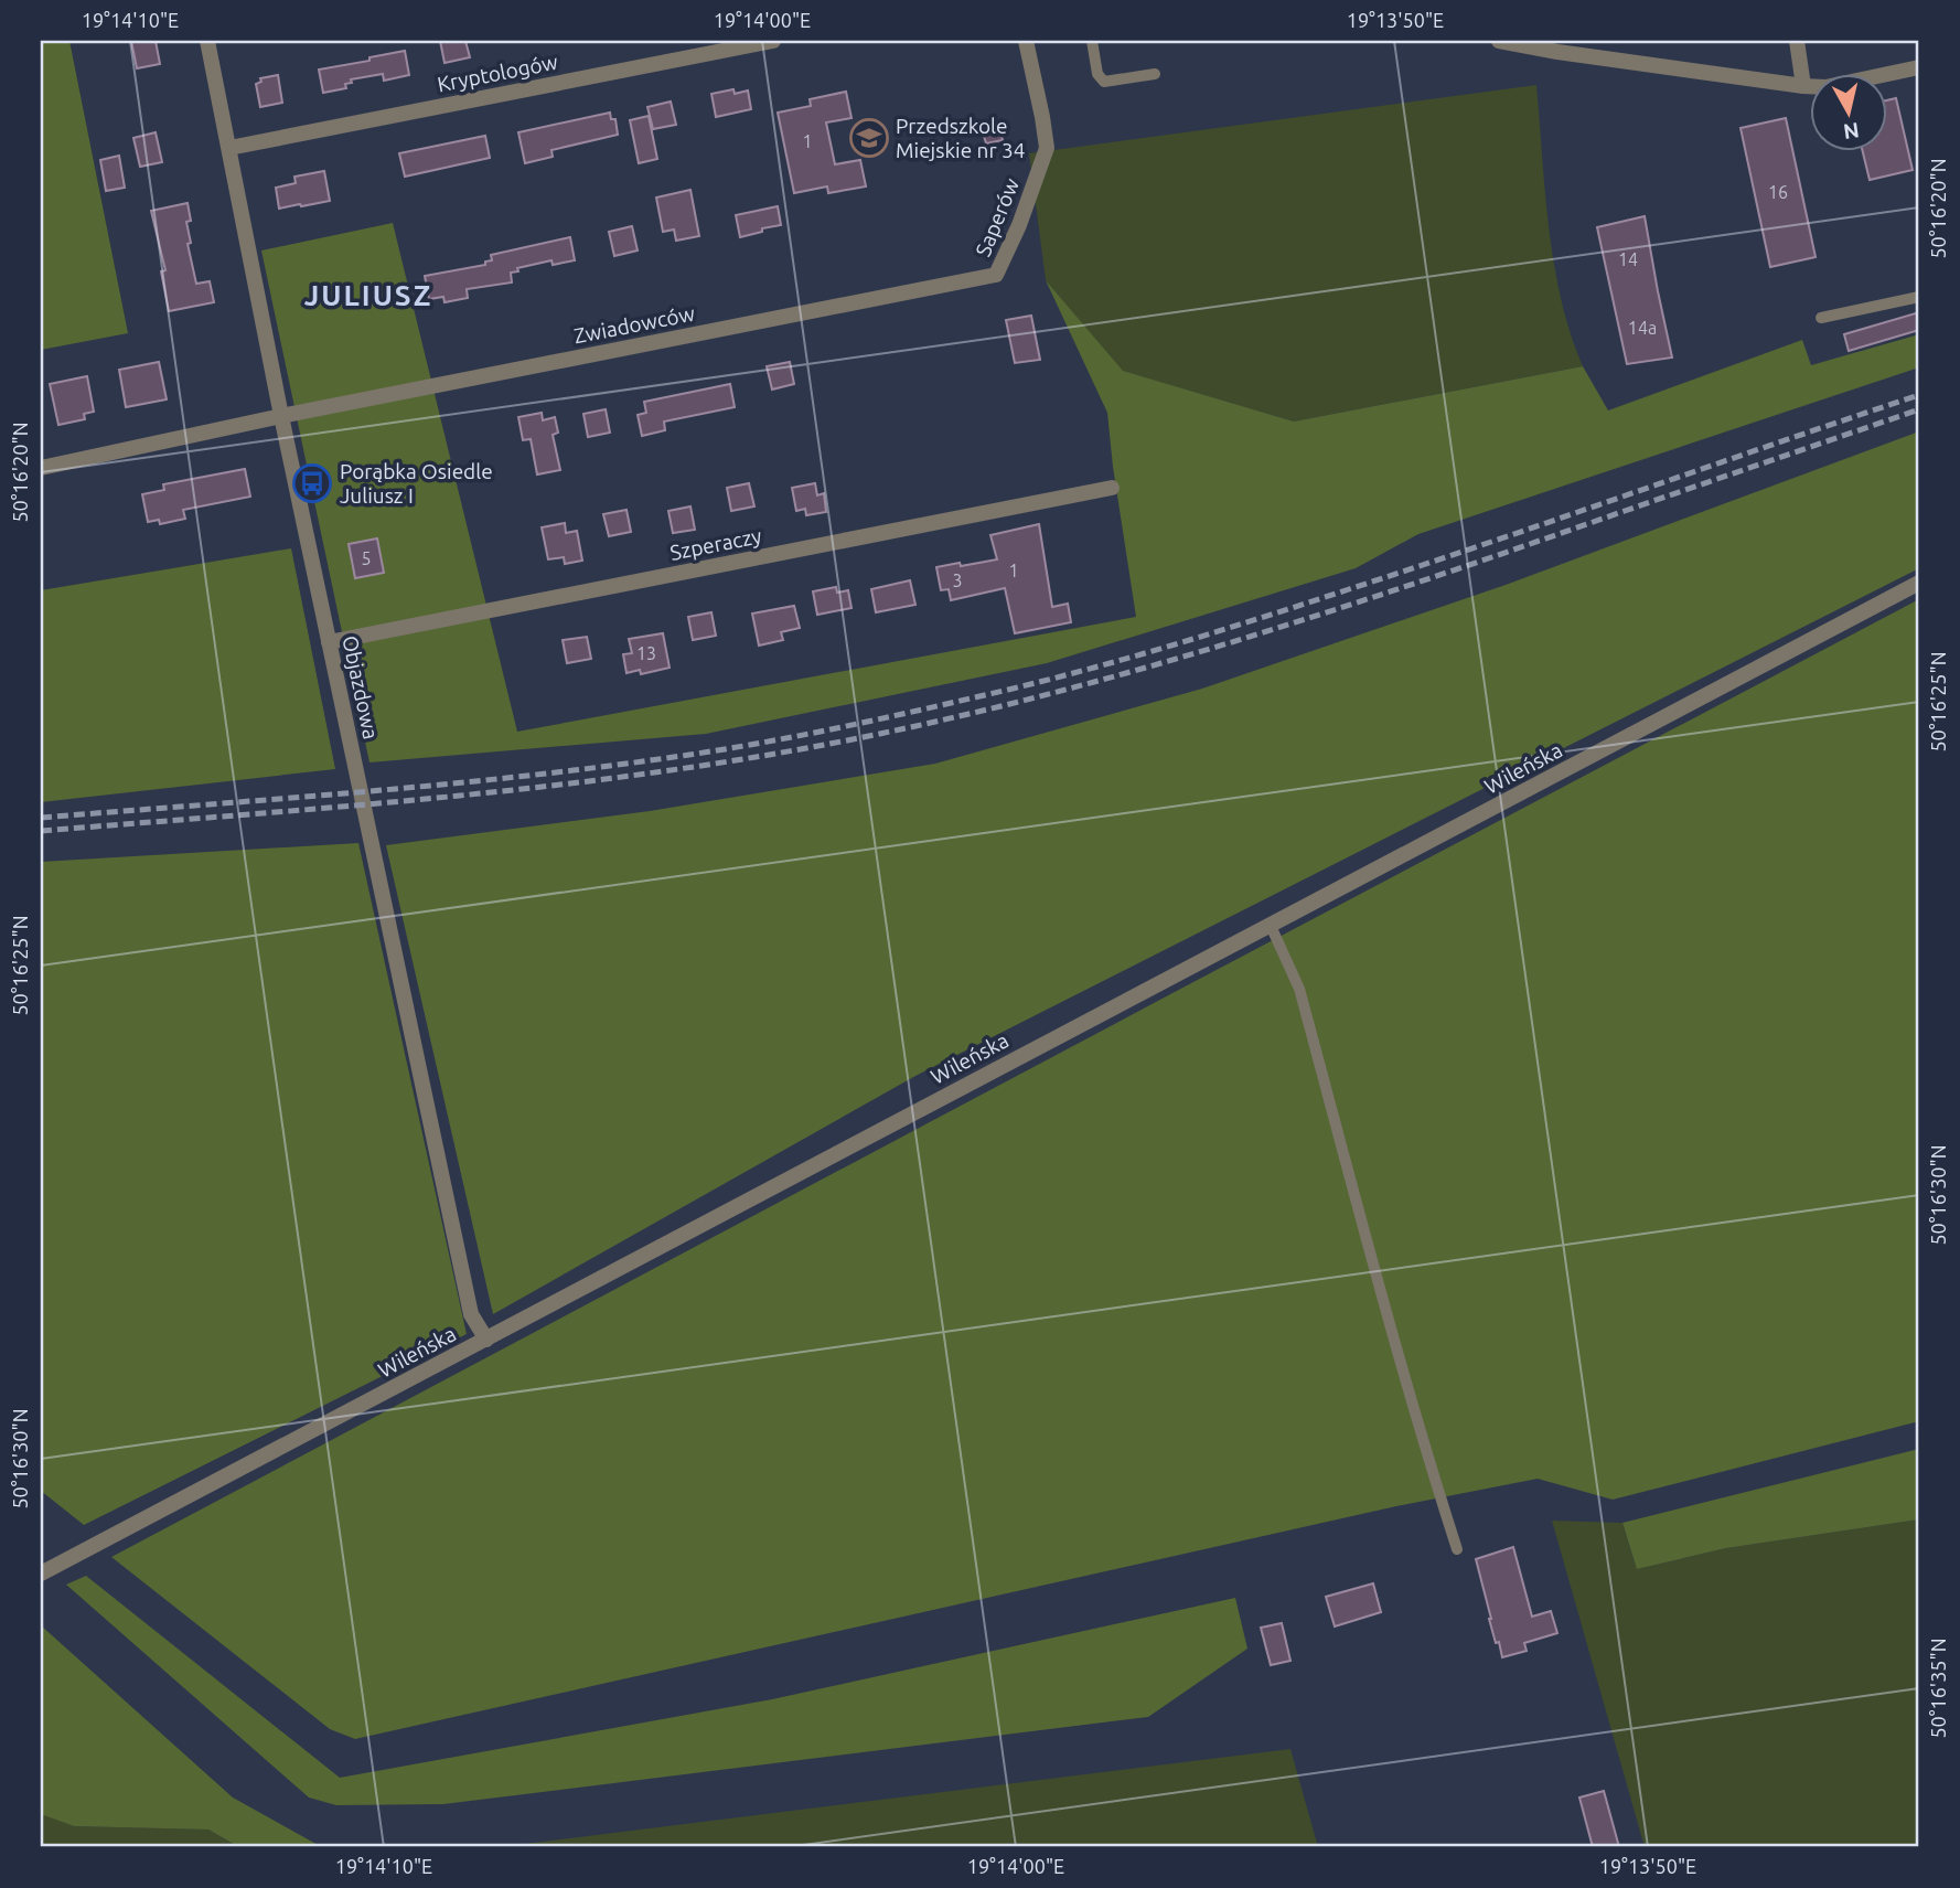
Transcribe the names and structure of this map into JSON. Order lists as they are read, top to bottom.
{
  "streets": {
    "street": [
      "Kryptologów",
      "Saperów",
      "Zwiadowców",
      "Szperaczy",
      "Objazdowa",
      "Wileńska"
    ]
  },
  "crossings": [
    ["Kryptologów", "Objazdowa"],
    ["Saperów", "Zwiadowców"],
    ["Zwiadowców", "Objazdowa"],
    ["Szperaczy", "Objazdowa"],
    ["Objazdowa", "Wileńska"]
  ],
  "districts": ["JULIUSZ"],
  "places": {
    "school or university": ["Przedszkole Miejskie nr 34"],
    "bus stop": ["Porąbka Osiedle Juliusz I"]
  },
  "house_numbers": [
    "1",
    "16",
    "14",
    "14a",
    "5",
    "1",
    "3",
    "13"
  ],
  "north": "bottom",
  "coordinates": [
    "19°14'10\"E",
    "19°14'00\"E",
    "19°13'50\"E",
    "50°16'20\"N",
    "50°16'25\"N",
    "50°16'30\"N",
    "50°16'35\"N"
  ]
}
